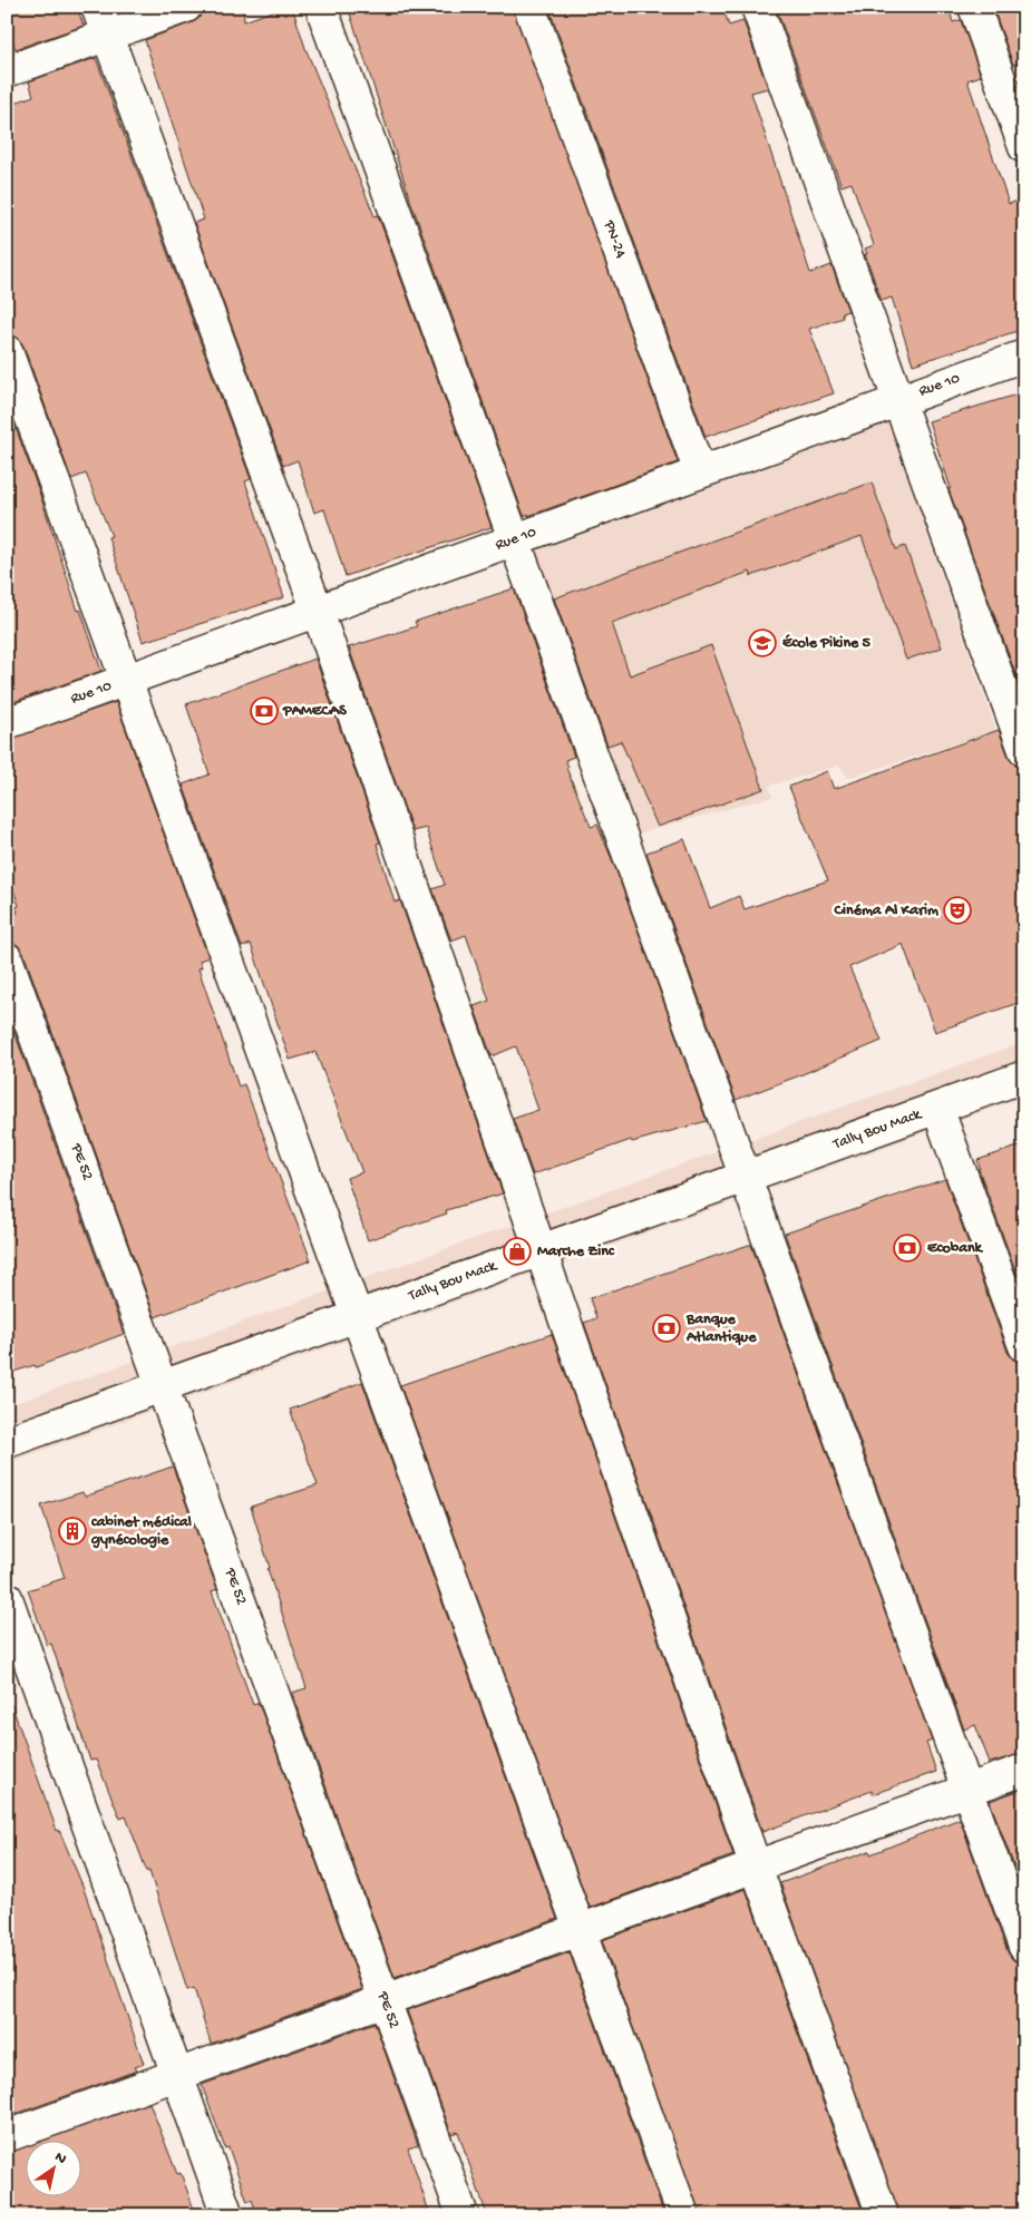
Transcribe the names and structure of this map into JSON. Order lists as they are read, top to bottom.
{
  "streets": {
    "street": [
      "PN-24",
      "Rue 10",
      "Tally Bou Mack",
      "PE 52"
    ]
  },
  "crossings": [
    ["PN-24", "Rue 10"],
    ["Tally Bou Mack", "PE 52"]
  ],
  "places": {
    "school or university": ["École Pikine 5"],
    "bank": ["PAMECAS", "Ecobank", "Banque Atlantique"],
    "theatre": ["Cinéma Al Karim"],
    "shop": ["Marche Zinc"],
    "building": ["cabinet médical gynécologie"]
  },
  "north": "top right"
}
